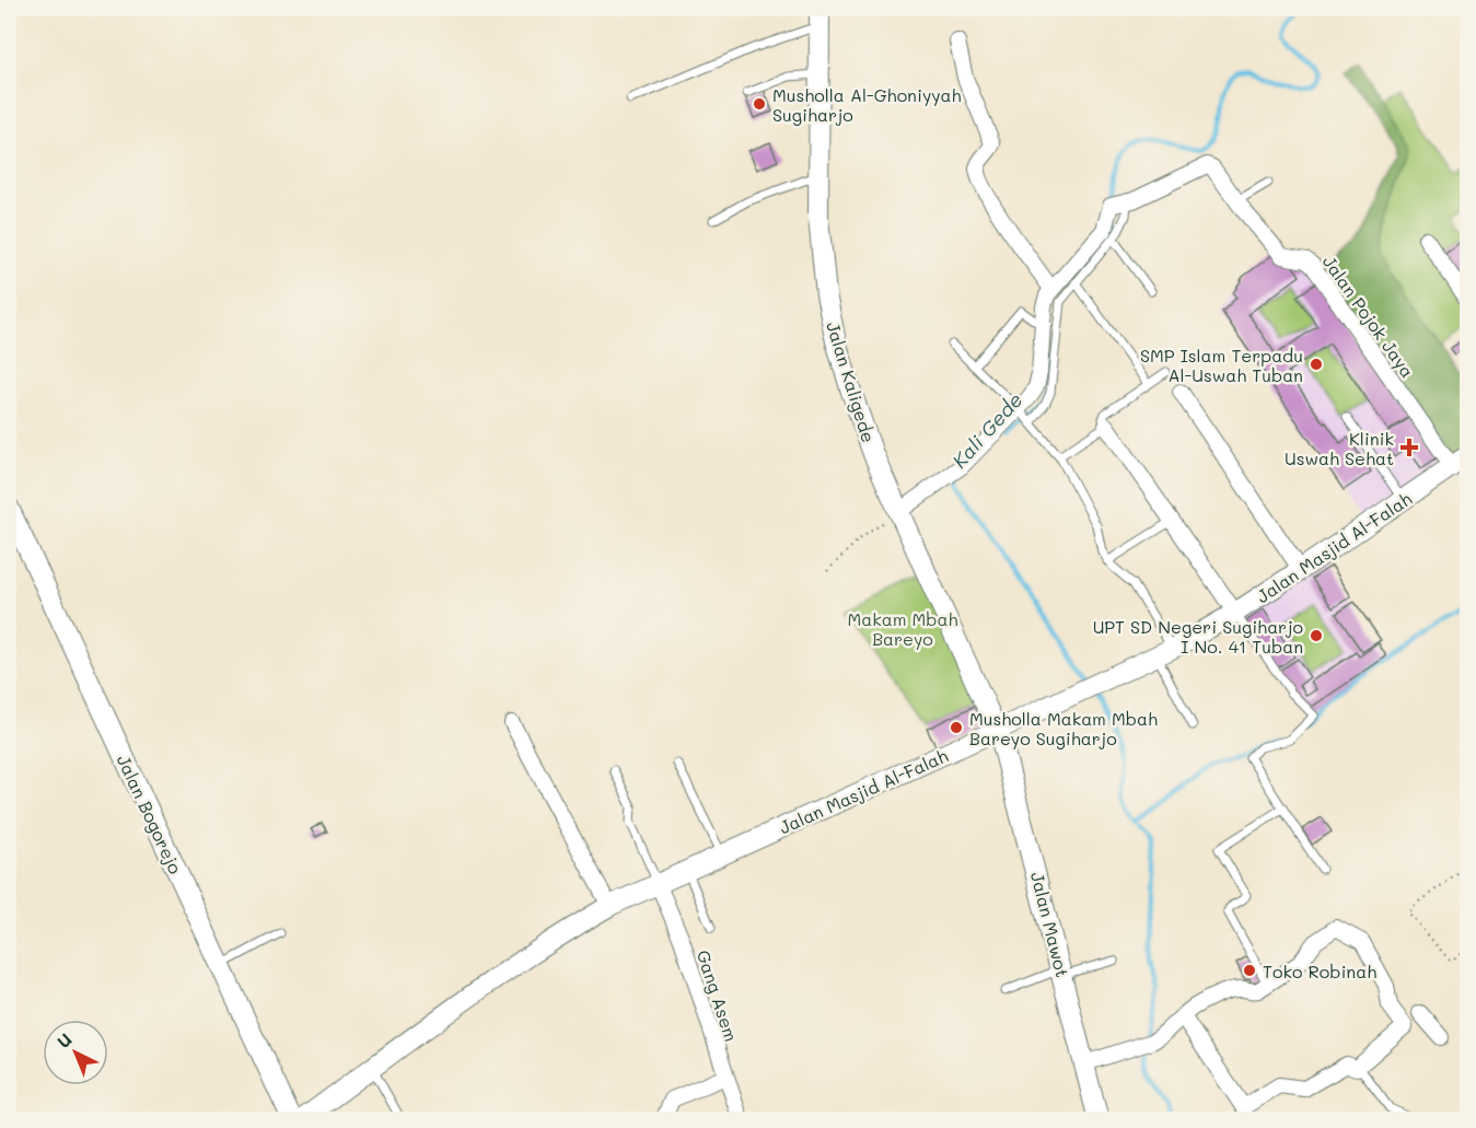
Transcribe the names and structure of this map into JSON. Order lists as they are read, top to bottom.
{
  "streets": {
    "street": [
      "Jalan Pojok Jaya",
      "Jalan Kaligede",
      "Jalan Masjid Al-Falah",
      "Jalan Bogorejo",
      "Jalan Mawot",
      "Gang Asem"
    ]
  },
  "crossings": [
    ["Jalan Pojok Jaya", "Jalan Masjid Al-Falah"],
    ["Jalan Kaligede", "Jalan Masjid Al-Falah"],
    ["Jalan Kaligede", "Jalan Mawot"],
    ["Jalan Masjid Al-Falah", "Jalan Mawot"],
    ["Jalan Masjid Al-Falah", "Gang Asem"]
  ],
  "water": ["Kali Gede"],
  "parks": ["Makam Mbah Bareyo"],
  "places": {
    "other": [
      "Musholla Al-Ghoniyyah Sugiharjo",
      "SMP Islam Terpadu Al-Uswah Tuban",
      "UPT SD Negeri Sugiharjo I No. 41 Tuban",
      "Musholla Makam Mbah Bareyo Sugiharjo",
      "Toko Robinah"
    ],
    "health": ["Klinik Uswah Sehat"]
  },
  "north": "top left"
}
